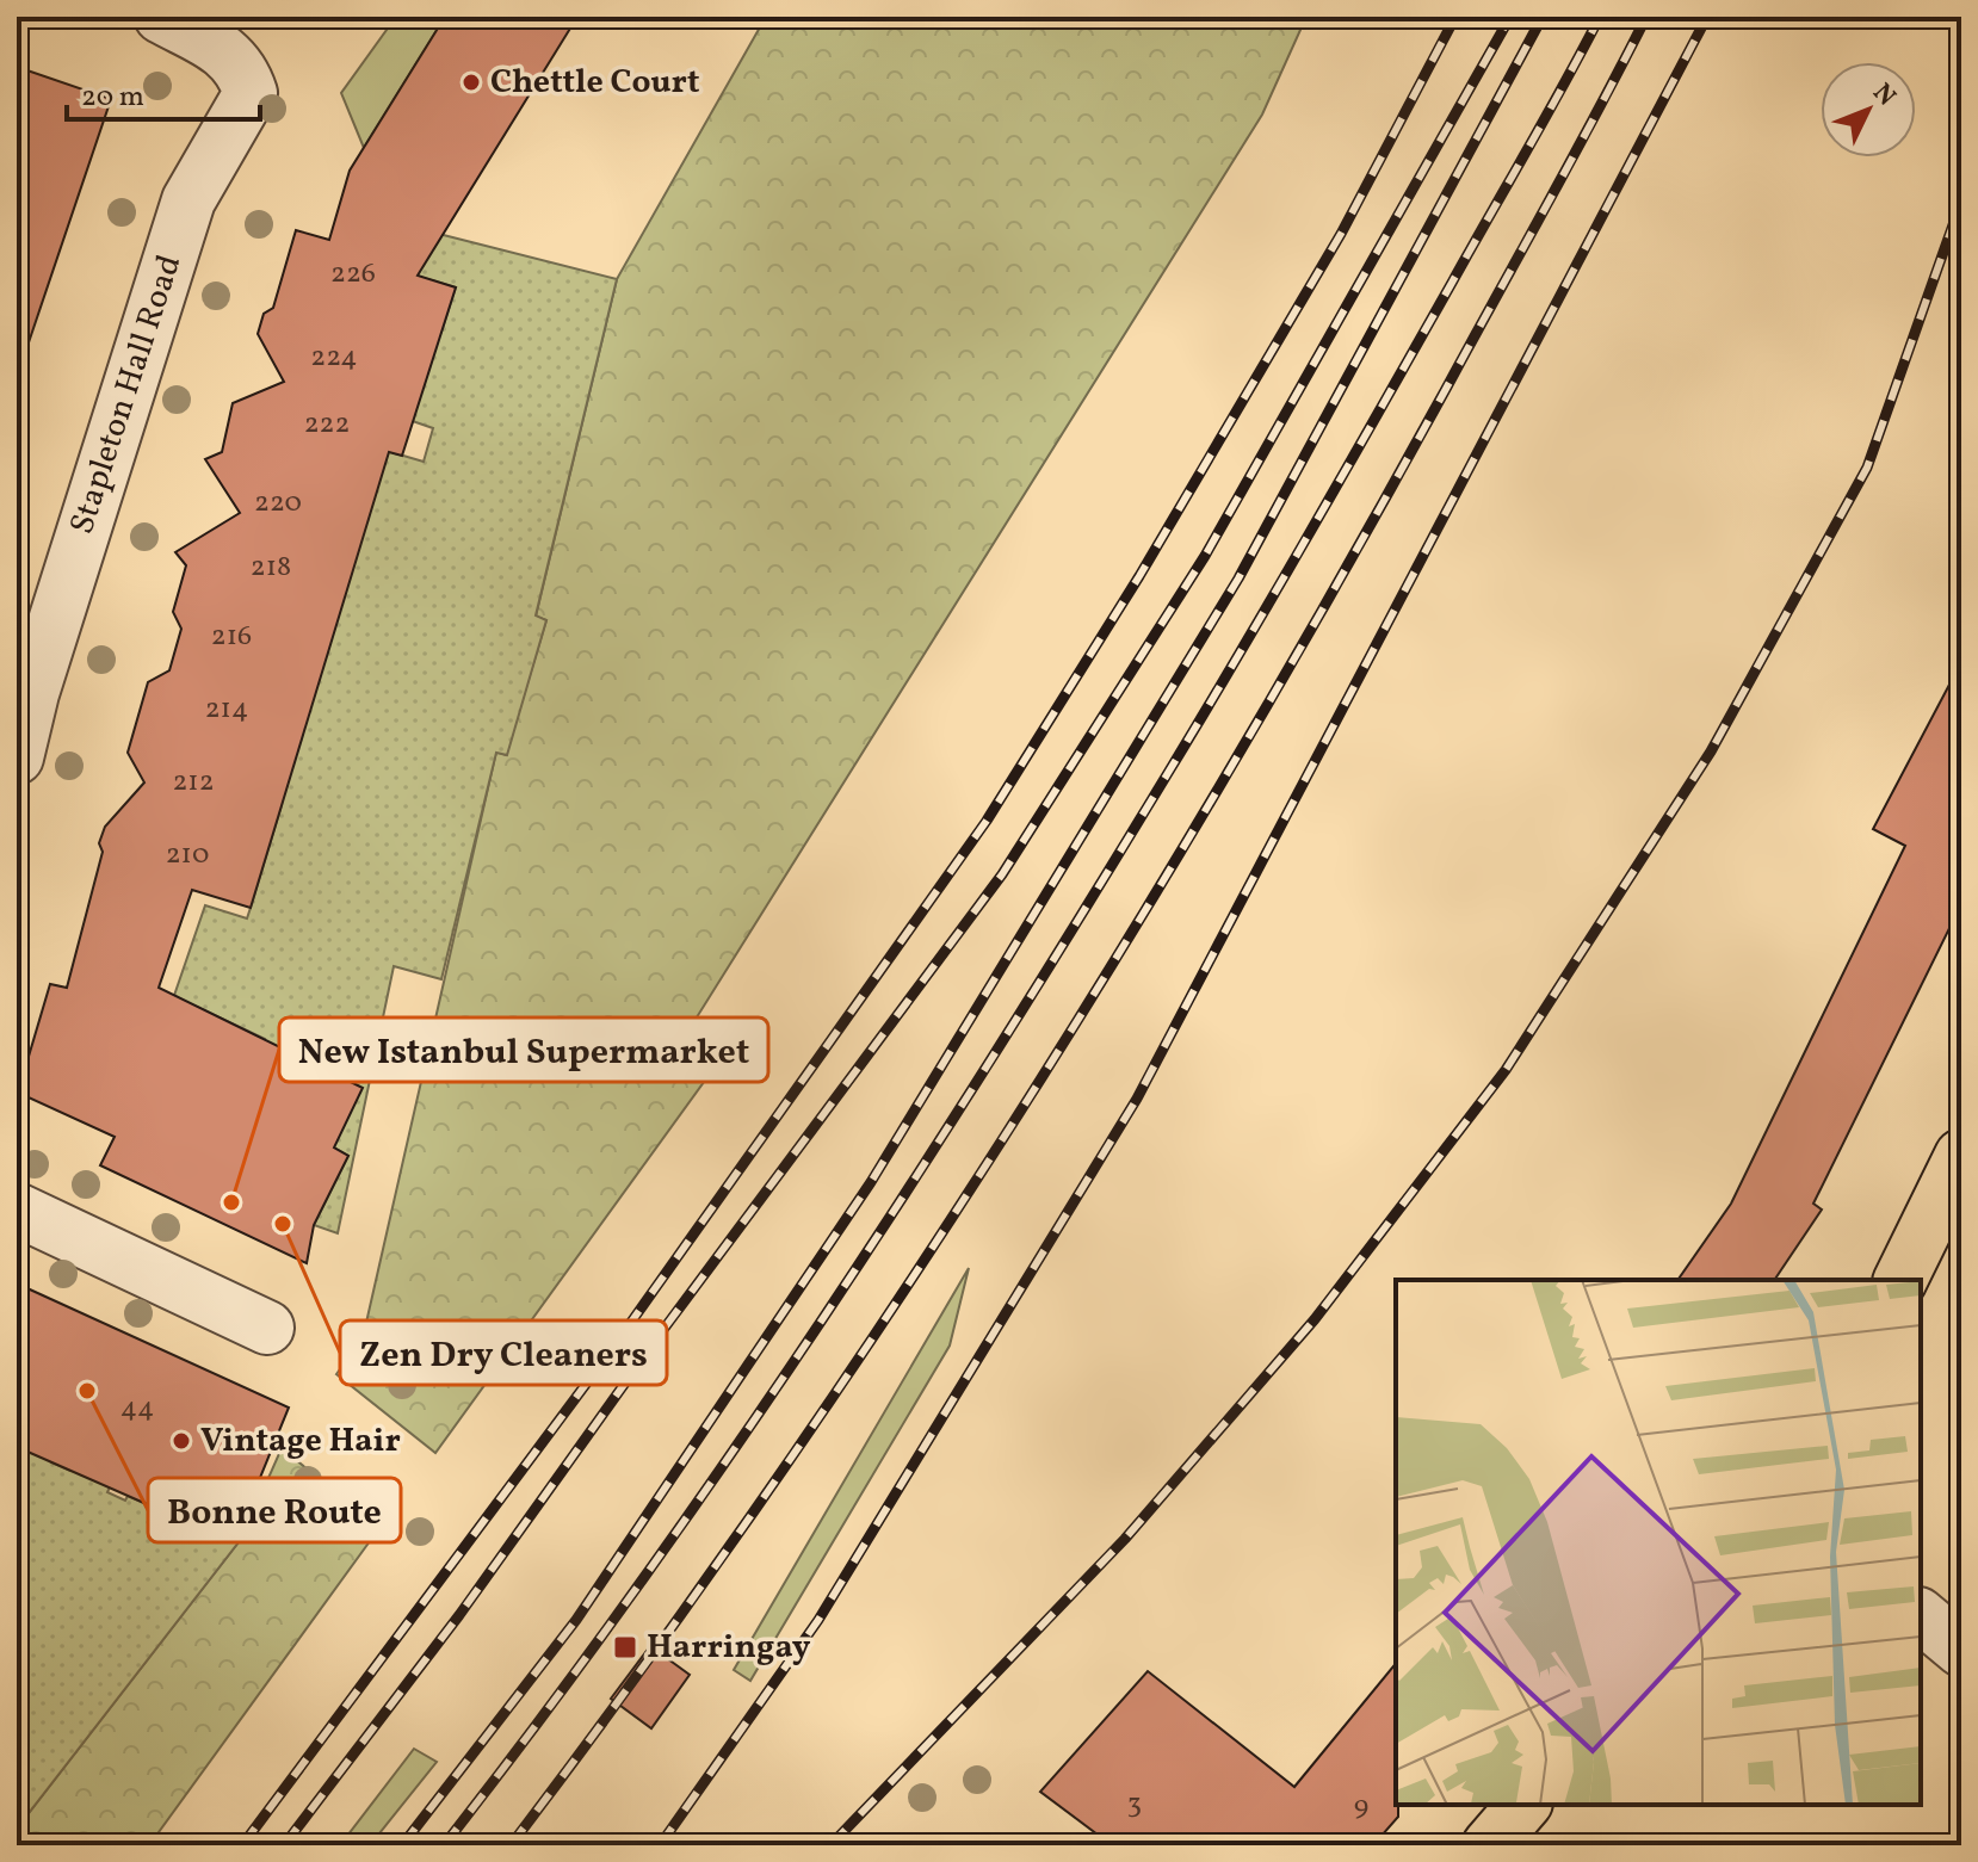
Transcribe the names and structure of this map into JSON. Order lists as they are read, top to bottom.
{
  "streets": {
    "street": ["Stapleton Hall Road"]
  },
  "places": {
    "other": [
      "Chettle Court",
      "New Istanbul Supermarket",
      "Zen Dry Cleaners",
      "Bonne Route",
      "Vintage Hair"
    ],
    "transit": ["Harringay"]
  },
  "house_numbers": [
    "226",
    "224",
    "222",
    "220",
    "218",
    "216",
    "214",
    "212",
    "210",
    "44",
    "3",
    "9"
  ],
  "scale_bar": "20 m",
  "north": "top right"
}
